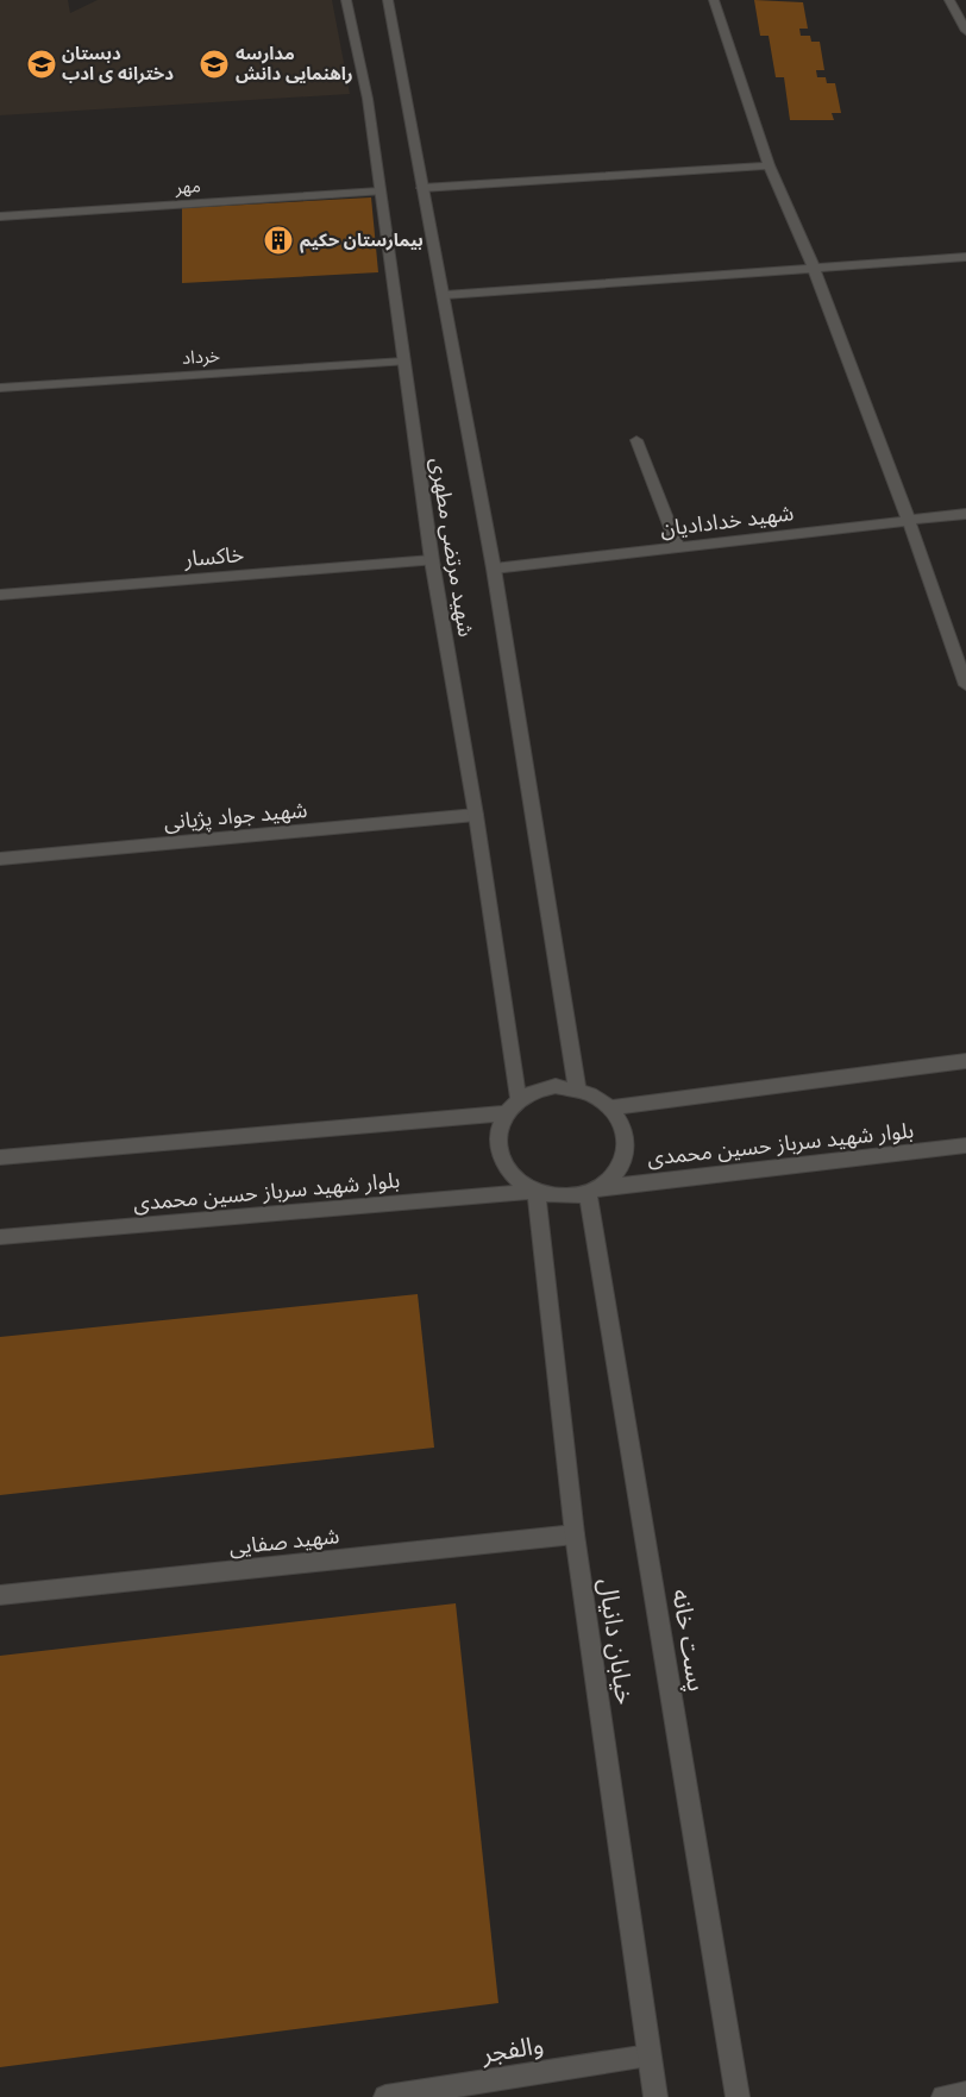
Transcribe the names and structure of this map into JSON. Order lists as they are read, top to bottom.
{
  "streets": {
    "street": [
      "مهر",
      "خرداد",
      "شهید خدادادیان",
      "شهید مرتضی مطهری",
      "خاکسار",
      "شهید جواد پژیانی",
      "بلوار شهید سرباز حسین محمدی",
      "شهید صفایی",
      "پست خانه",
      "خیابان دانیال",
      "والفجر"
    ]
  },
  "crossings": [
    ["مهر", "شهید مرتضی مطهری"],
    ["خرداد", "شهید مرتضی مطهری"],
    ["شهید خدادادیان", "شهید مرتضی مطهری"],
    ["شهید مرتضی مطهری", "خاکسار"],
    ["شهید مرتضی مطهری", "شهید جواد پژیانی"],
    ["شهید مرتضی مطهری", "بلوار شهید سرباز حسین محمدی"],
    ["شهید مرتضی مطهری", "پست خانه"],
    ["شهید مرتضی مطهری", "خیابان دانیال"],
    ["بلوار شهید سرباز حسین محمدی", "پست خانه"],
    ["بلوار شهید سرباز حسین محمدی", "خیابان دانیال"],
    ["شهید صفایی", "خیابان دانیال"],
    ["پست خانه", "خیابان دانیال"],
    ["خیابان دانیال", "والفجر"]
  ],
  "places": {
    "school or university": ["دبستان دخترانه ی ادب", "مدارسه راهنمایی دانش"],
    "building": ["بیمارستان حکیم"]
  }
}
